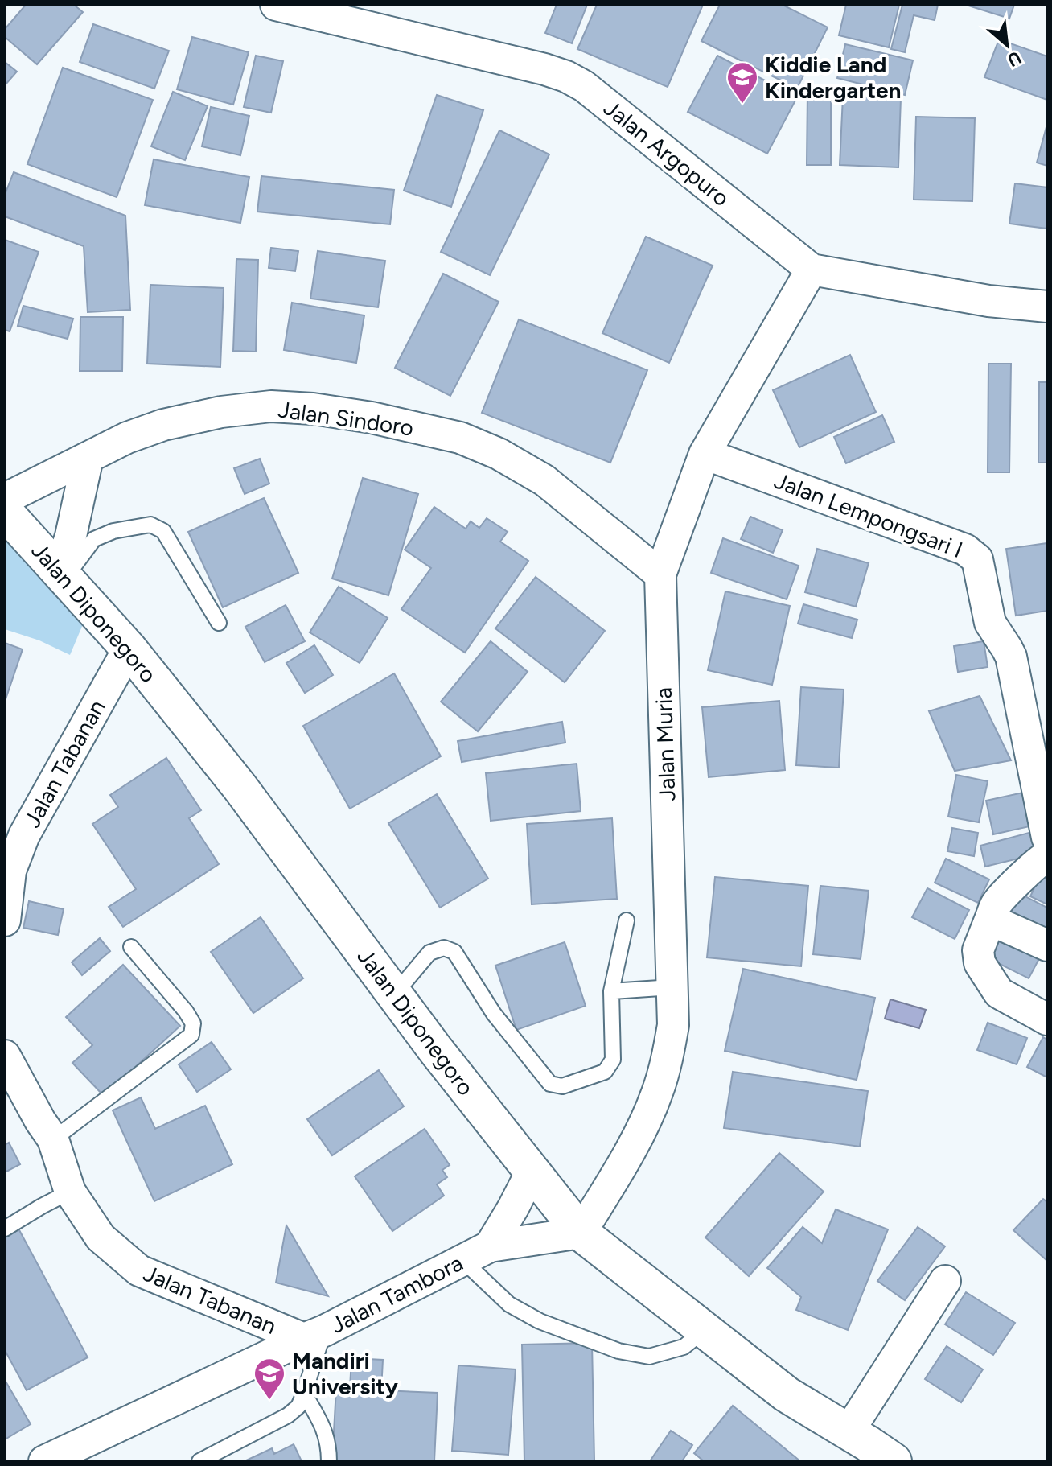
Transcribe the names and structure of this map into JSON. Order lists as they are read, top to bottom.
{
  "streets": {
    "main road": ["Jalan Diponegoro"],
    "street": [
      "Jalan Argopuro",
      "Jalan Sindoro",
      "Jalan Lempongsari I",
      "Jalan Muria",
      "Jalan Tabanan",
      "Jalan Tambora"
    ]
  },
  "crossings": [
    ["Jalan Argopuro", "Jalan Muria"],
    ["Jalan Sindoro", "Jalan Muria"],
    ["Jalan Lempongsari I", "Jalan Muria"],
    ["Jalan Diponegoro", "Jalan Muria"],
    ["Jalan Diponegoro", "Jalan Tabanan"],
    ["Jalan Diponegoro", "Jalan Tambora"],
    ["Jalan Muria", "Jalan Tambora"],
    ["Jalan Tabanan", "Jalan Tambora"]
  ],
  "places": {
    "school or university": ["Kiddie Land Kindergarten", "Mandiri University"]
  },
  "north": "bottom right"
}
